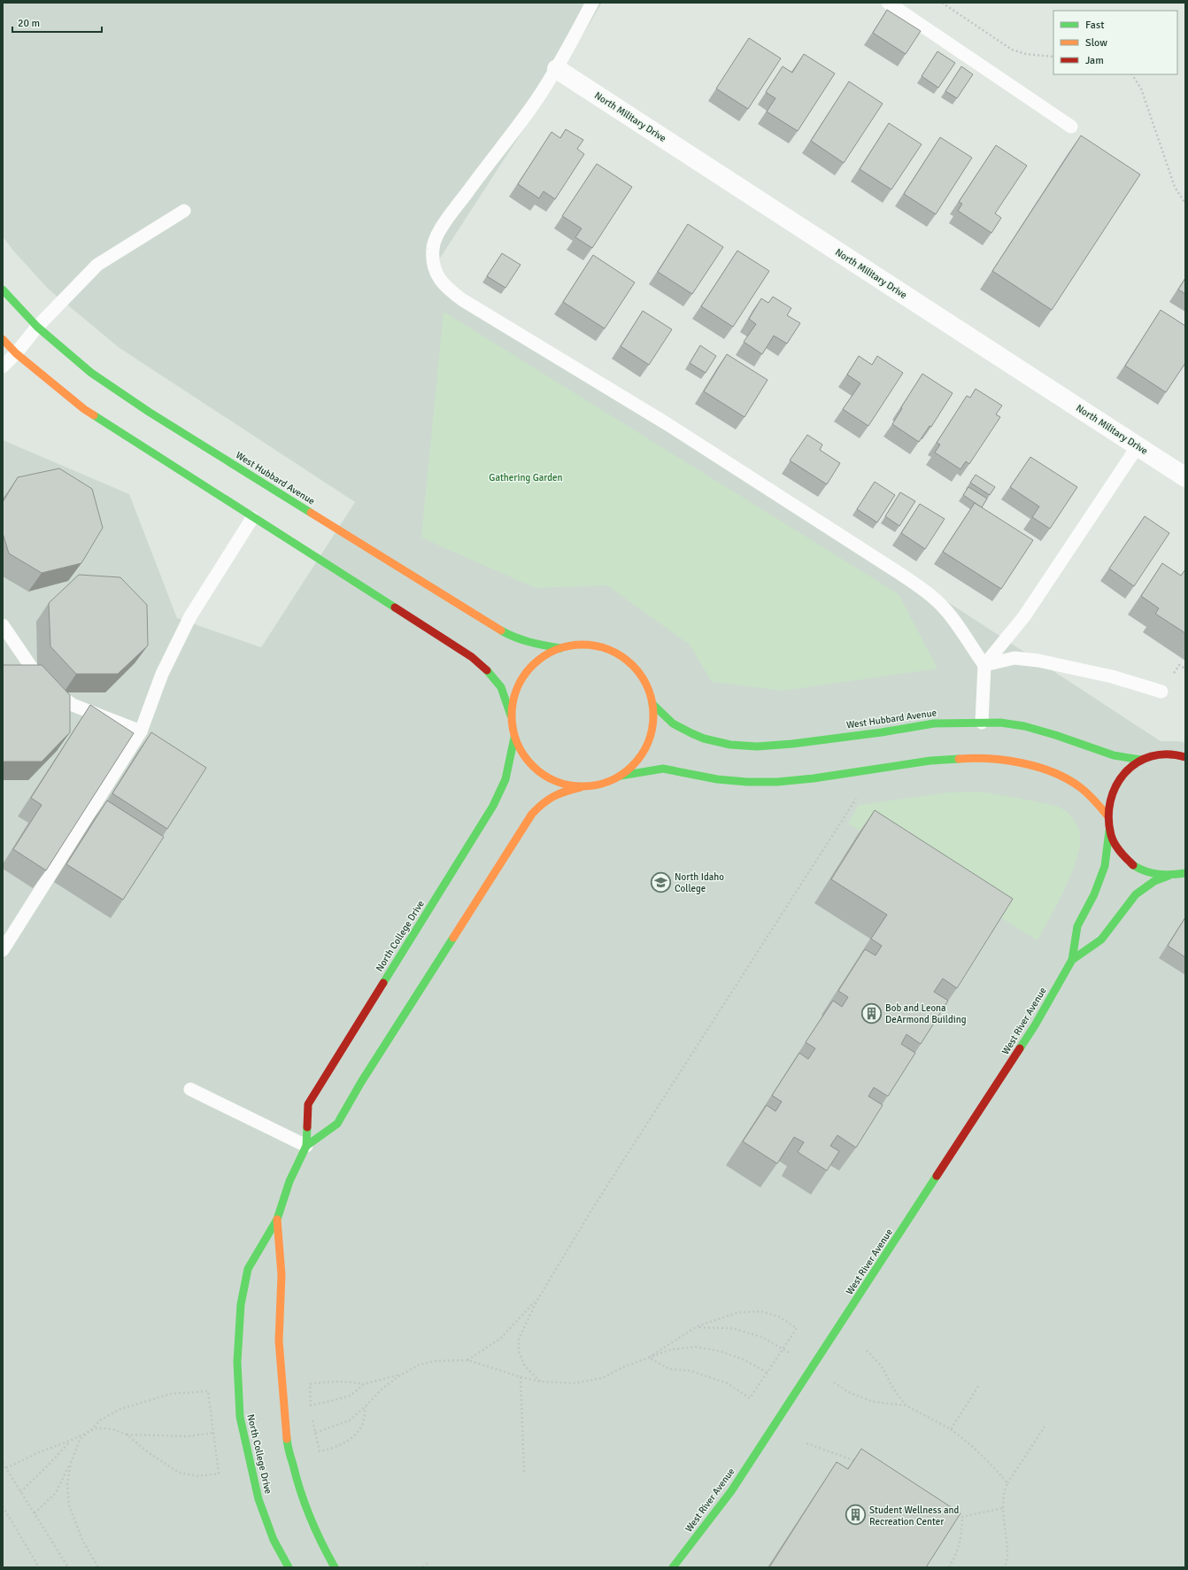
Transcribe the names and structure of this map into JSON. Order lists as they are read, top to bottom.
{
  "streets": {
    "street": [
      "North Military Drive",
      "West Hubbard Avenue",
      "North College Drive",
      "West River Avenue"
    ]
  },
  "parks": ["Gathering Garden"],
  "places": {
    "school or university": ["North Idaho College"],
    "building": ["Bob and Leona DeArmond Building", "Student Wellness and Recreation Center"]
  },
  "legend": ["Fast", "Slow", "Jam"],
  "scale_bar": "20 m"
}
